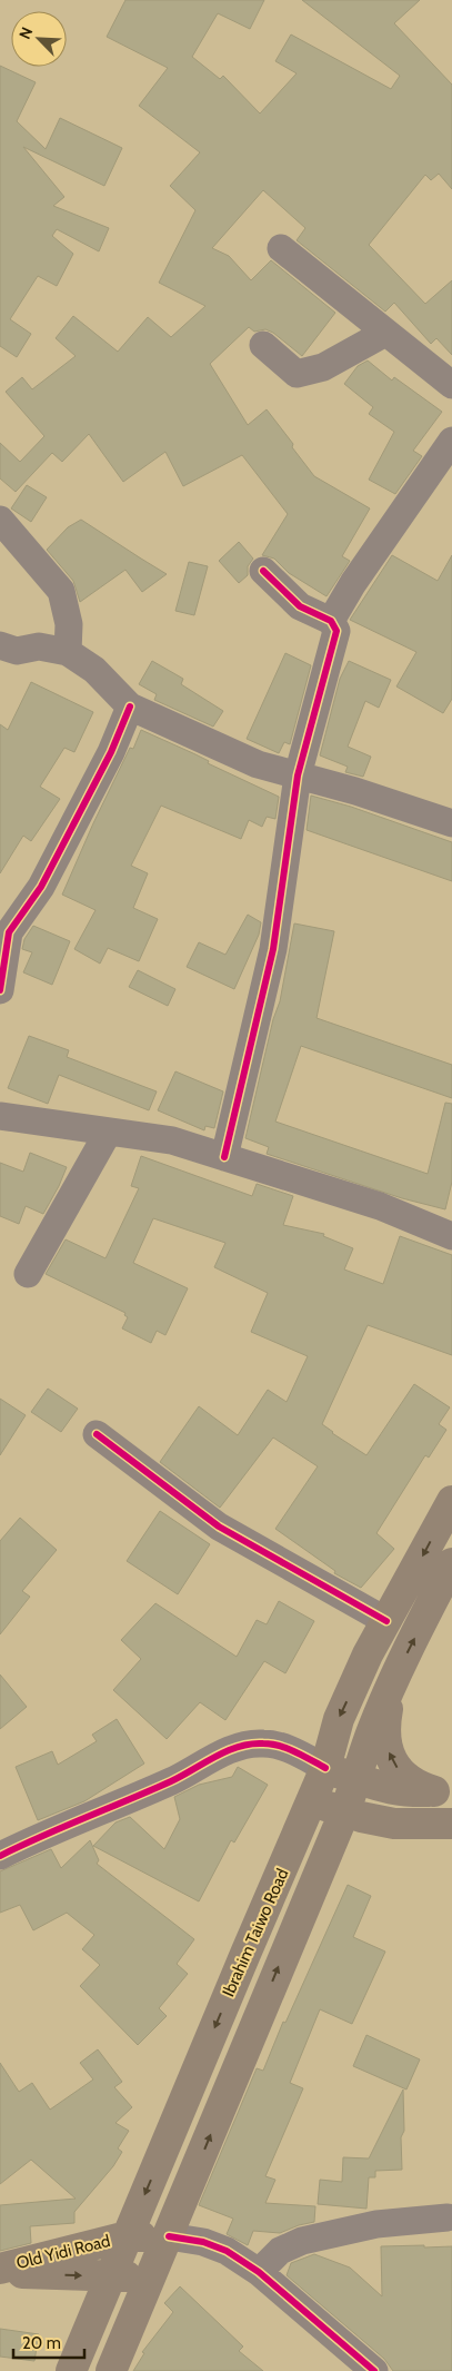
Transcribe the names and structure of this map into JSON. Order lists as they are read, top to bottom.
{
  "streets": {
    "main road": ["Ibrahim Taiwo Road", "Old Yidi Road"]
  },
  "crossings": [
    ["Ibrahim Taiwo Road", "Old Yidi Road"]
  ],
  "scale_bar": "20 m",
  "north": "top left"
}
